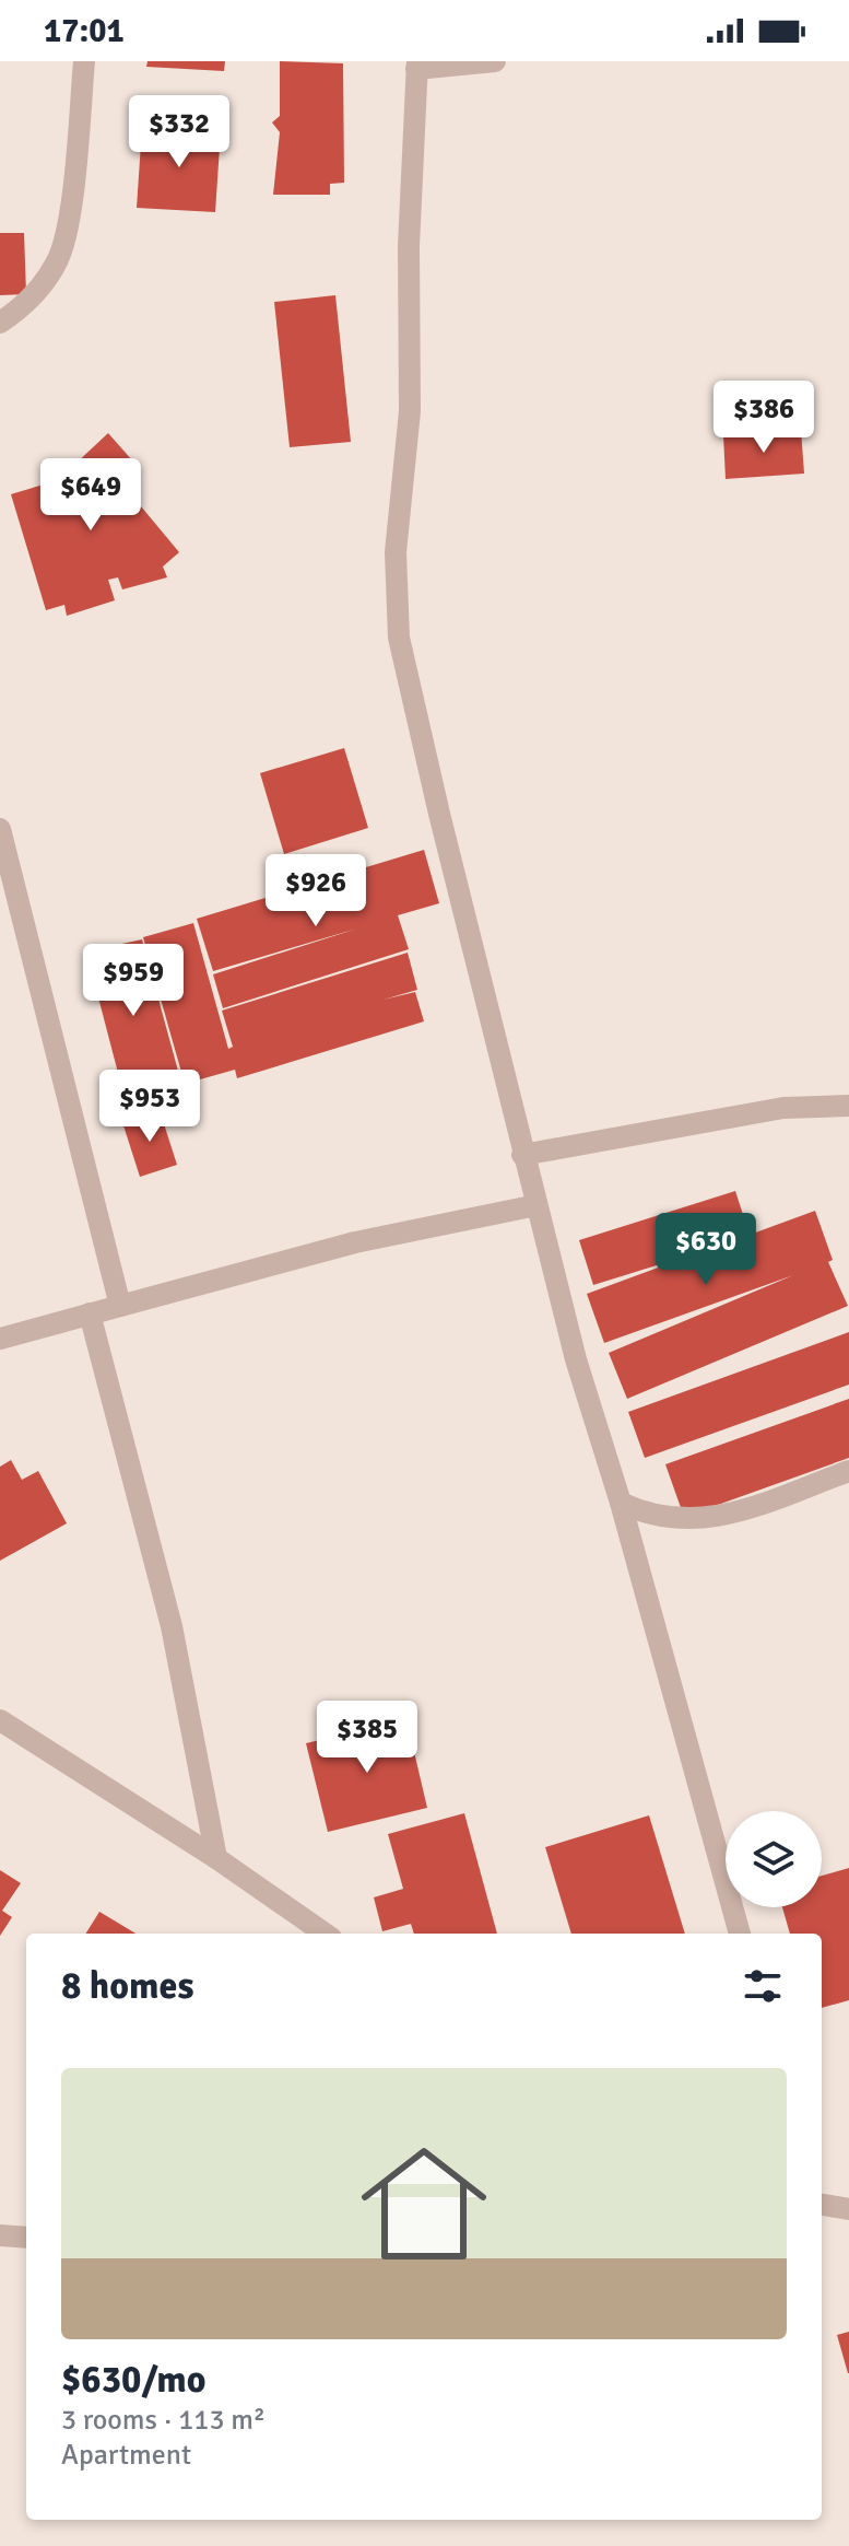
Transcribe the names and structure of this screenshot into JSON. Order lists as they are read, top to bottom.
{
  "page": {
    "status": "17:01",
    "price": [
      "$332",
      "$386",
      "$649",
      "$926",
      "$959",
      "$953",
      "$630",
      "$385"
    ],
    "heading": "8 homes",
    "list": [
      {
        "name": "$630/mo",
        "note": "3 rooms · 113 m² · Apartment"
      }
    ]
  }
}
